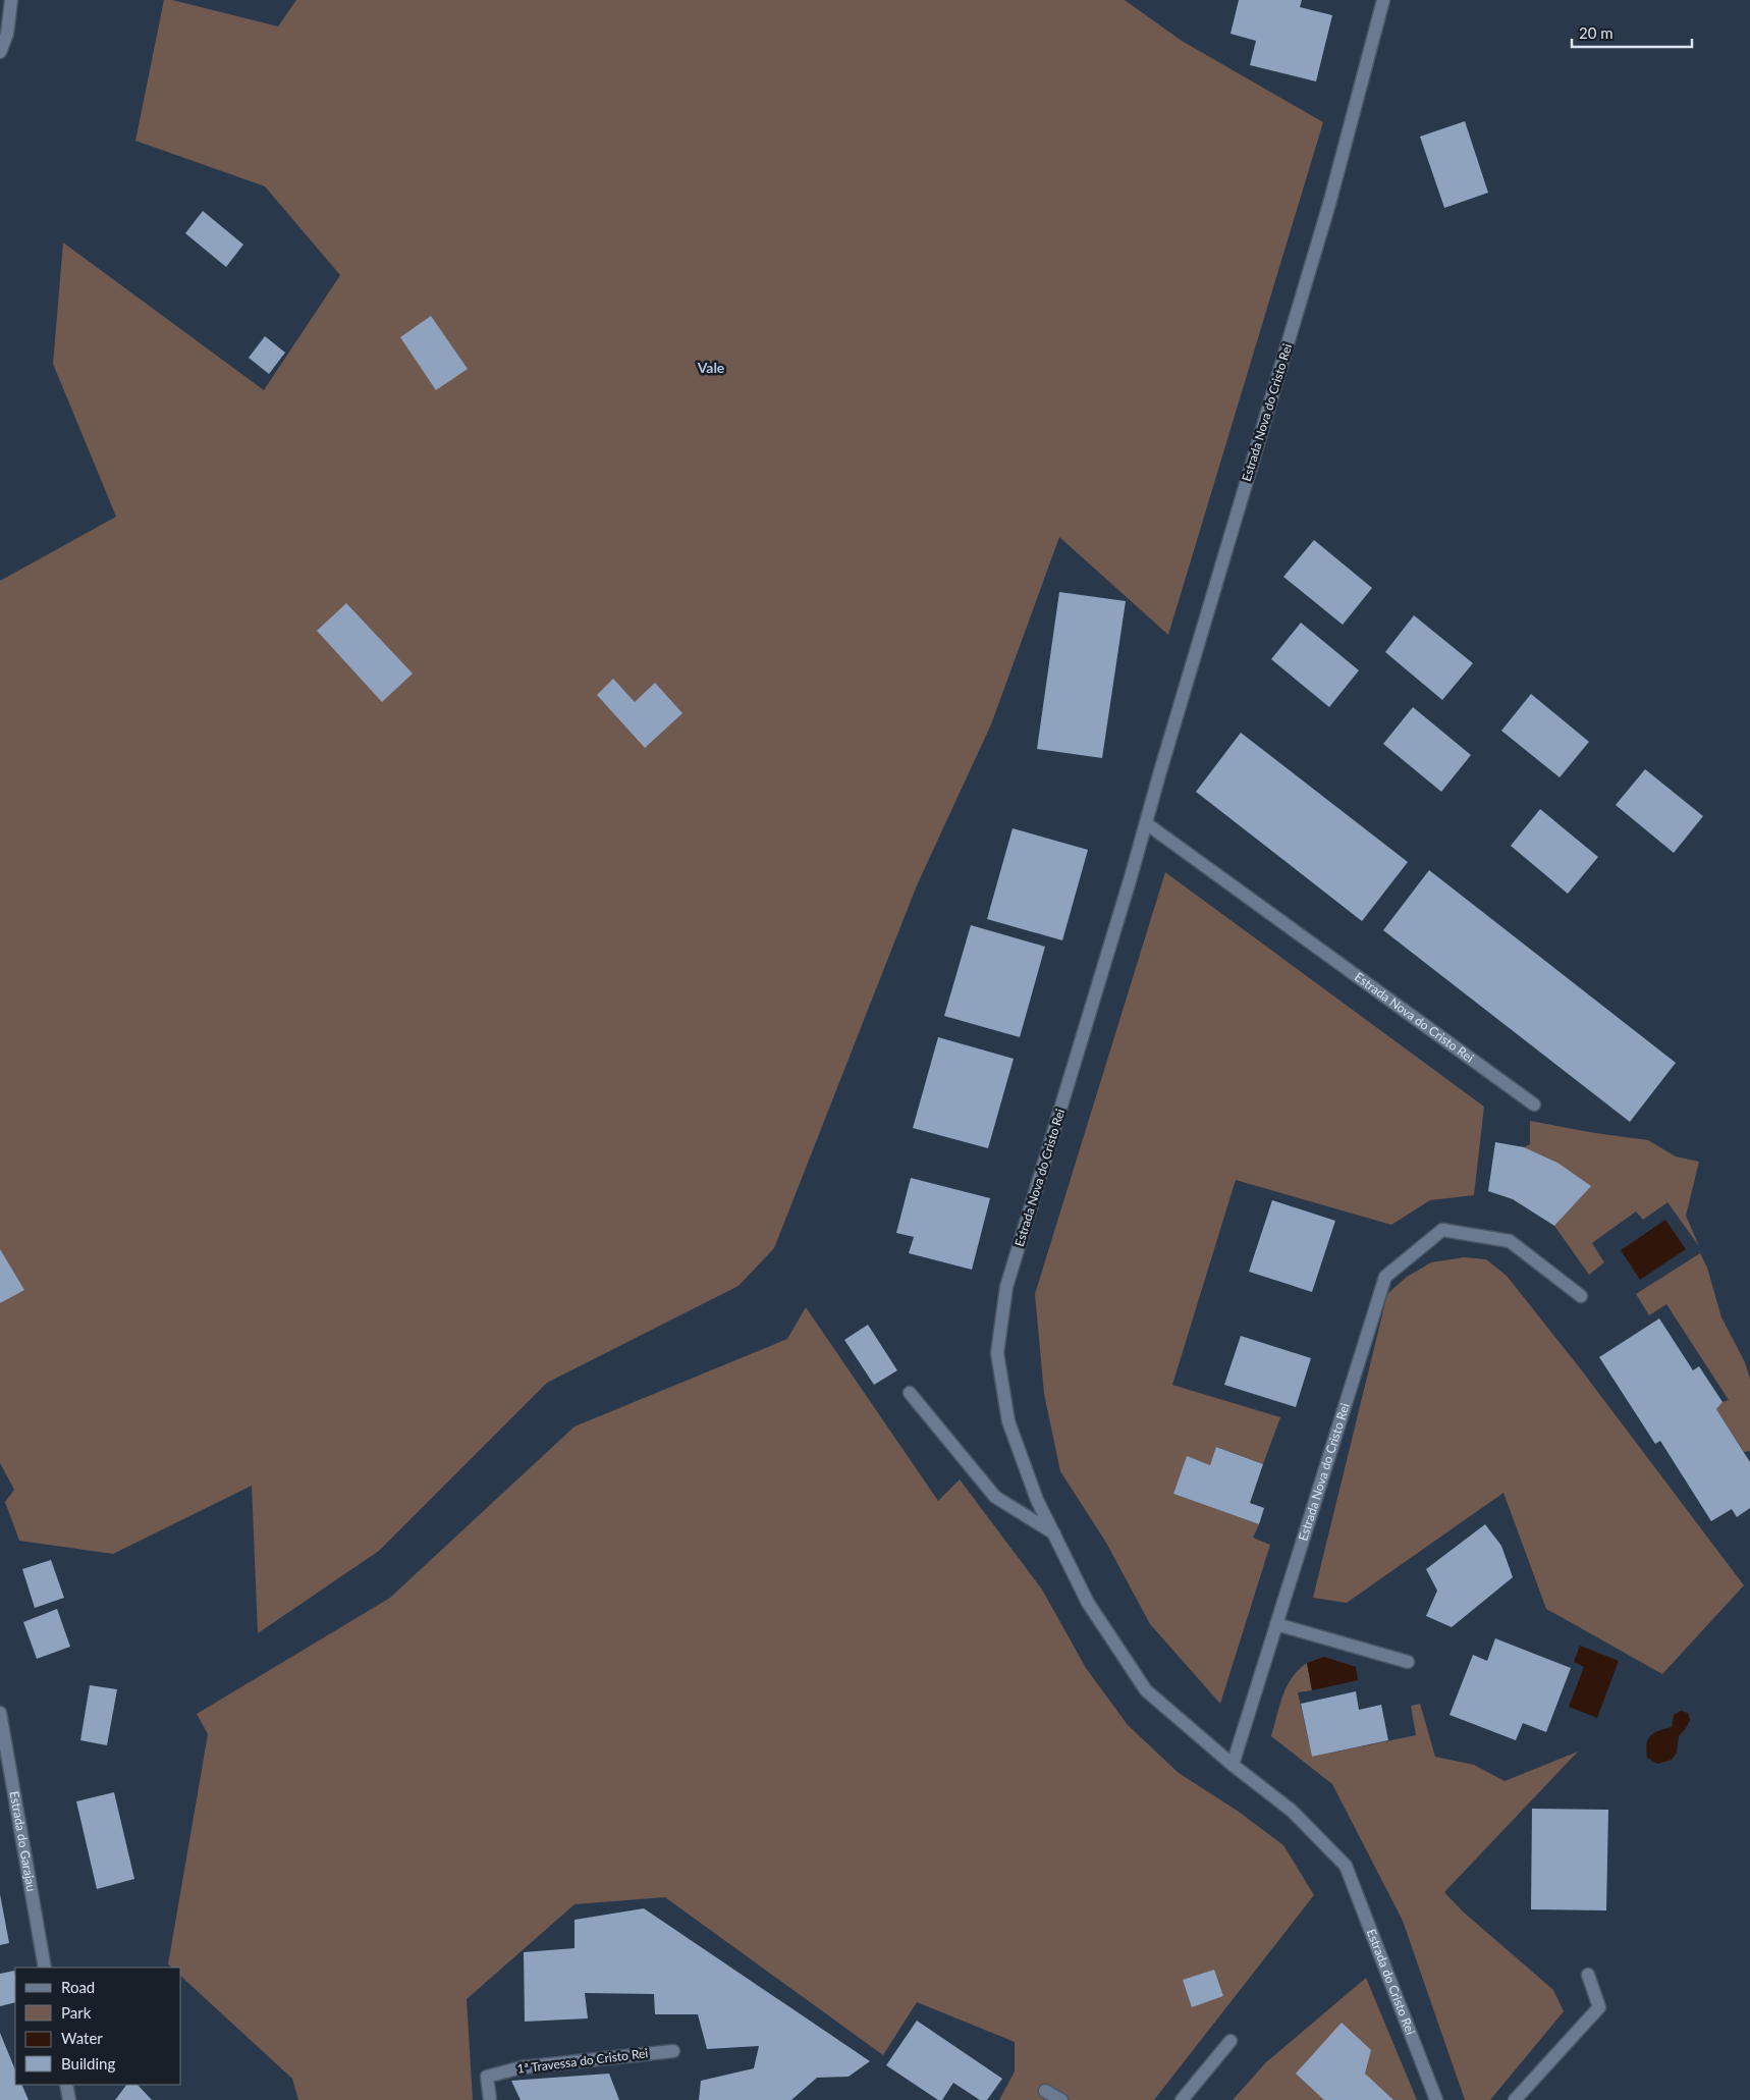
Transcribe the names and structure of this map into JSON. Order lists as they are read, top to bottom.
{
  "streets": {
    "street": [
      "Estrada Nova do Cristo Rei",
      "Estrada do Garajau",
      "Estrada do Cristo Rei",
      "1ª Travessa do Cristo Rei"
    ]
  },
  "crossings": [
    ["Estrada Nova do Cristo Rei", "Estrada do Cristo Rei"]
  ],
  "districts": ["Vale"],
  "legend": [
    "Road",
    "Park",
    "Water",
    "Building"
  ],
  "scale_bar": "20 m"
}
